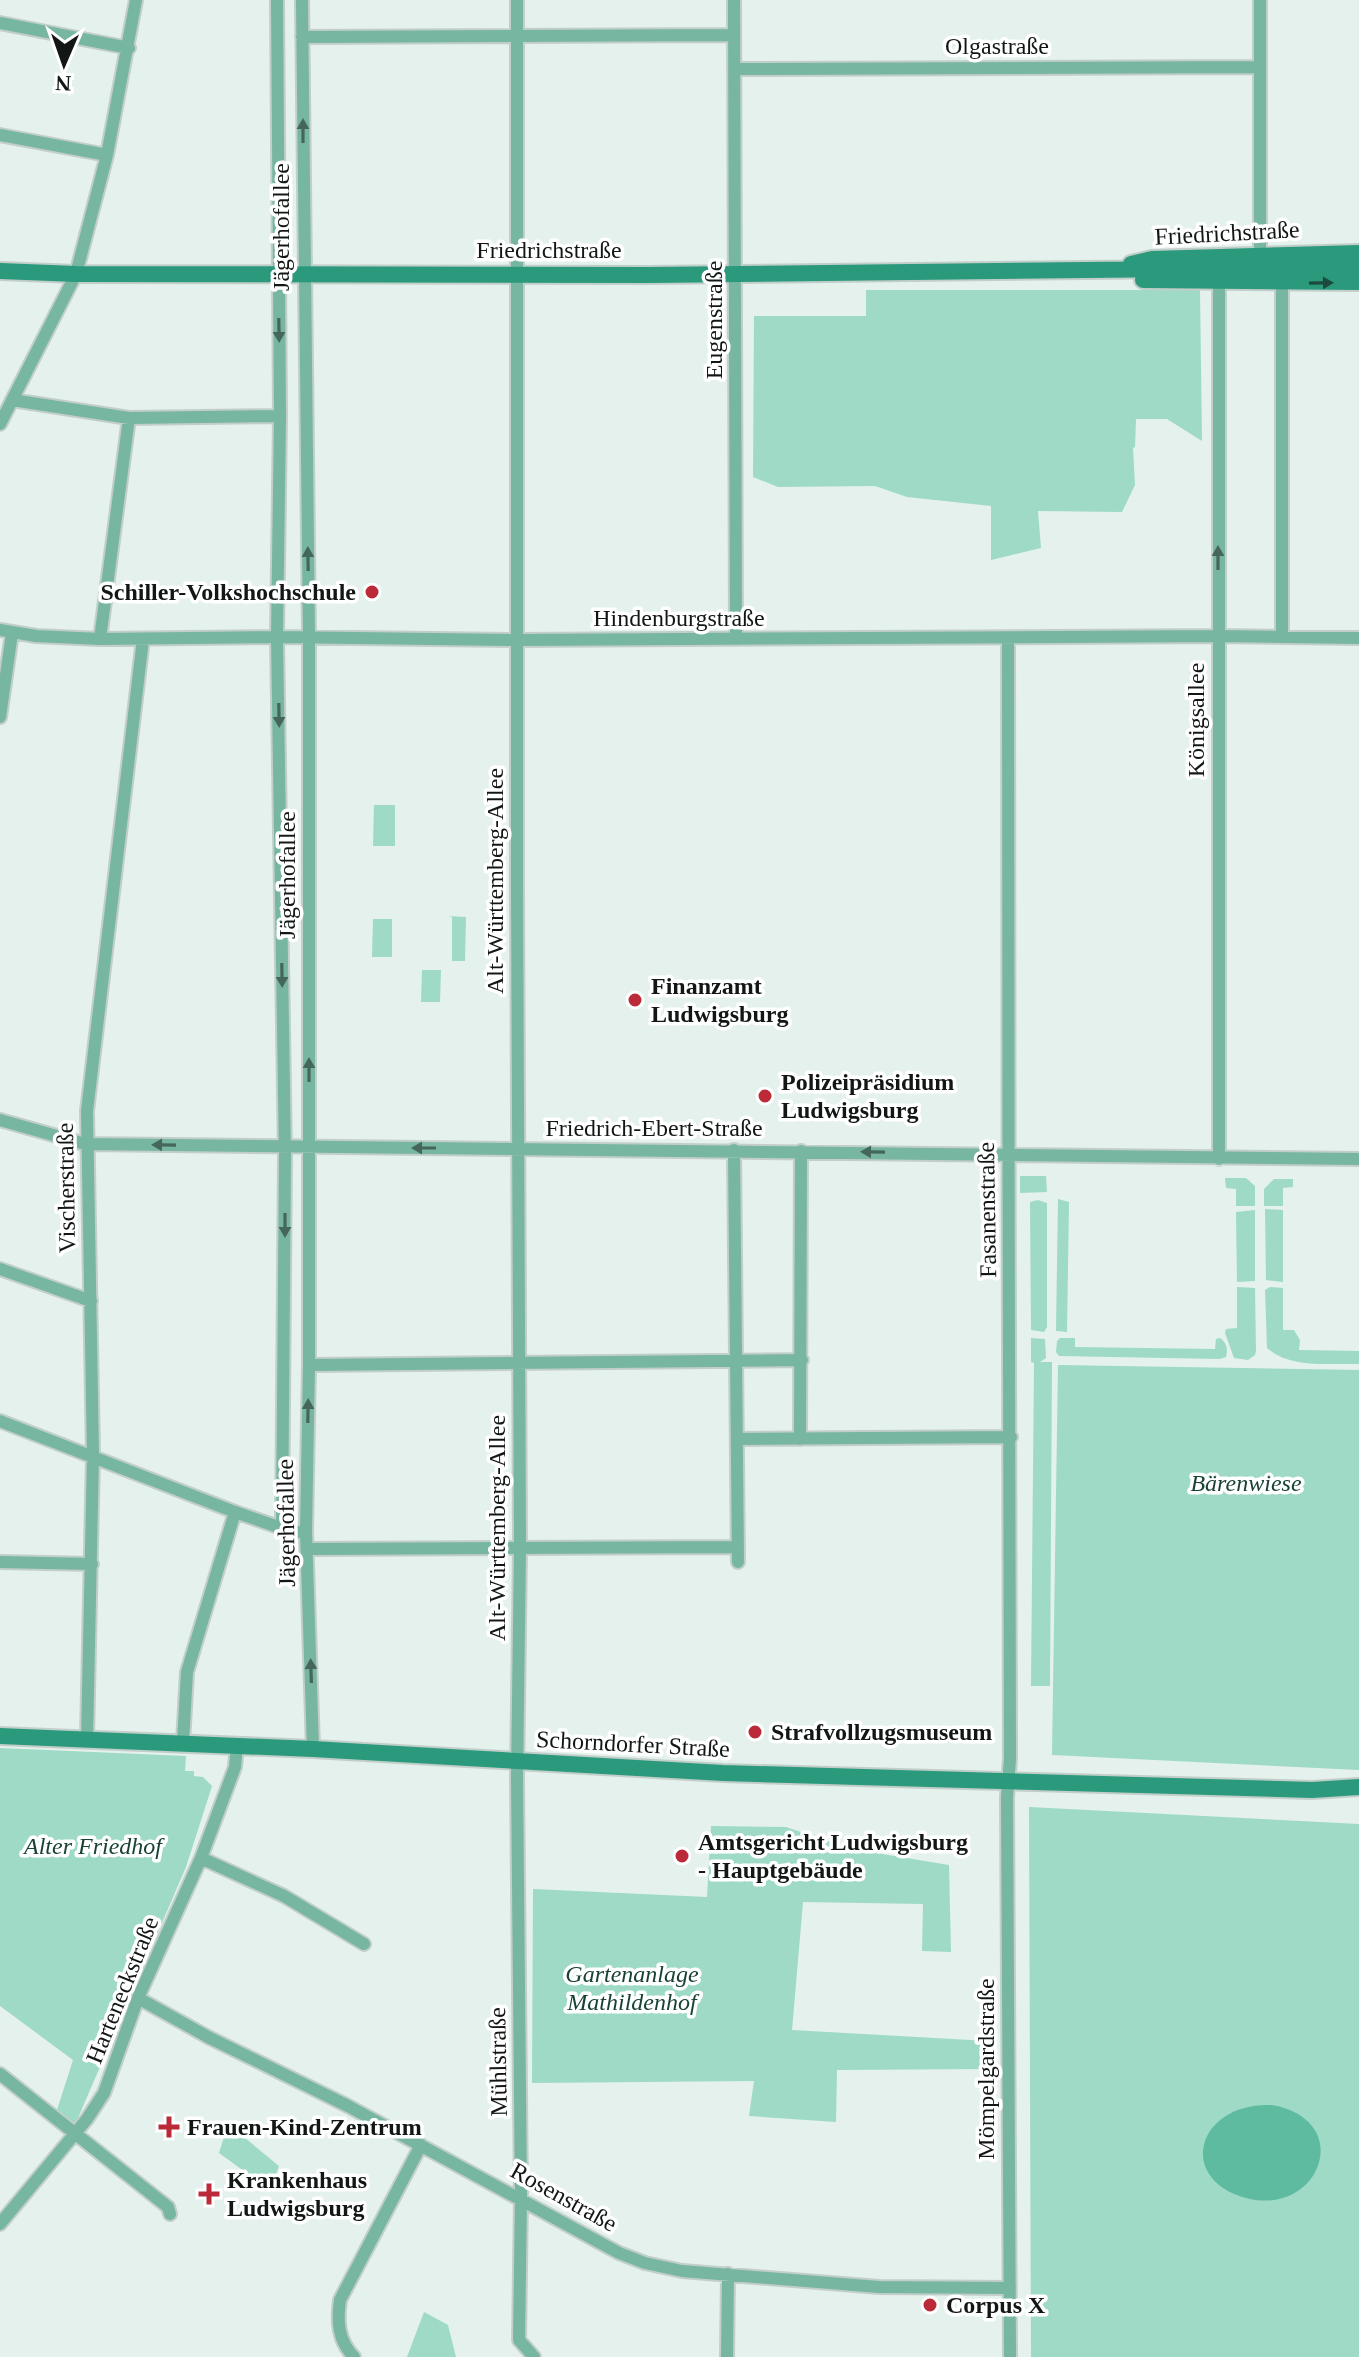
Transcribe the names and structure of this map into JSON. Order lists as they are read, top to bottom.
{
  "streets": {
    "main road": ["Friedrichstraße", "Schorndorfer Straße"],
    "street": [
      "Olgastraße",
      "Jägerhofallee",
      "Eugenstraße",
      "Hindenburgstraße",
      "Königsallee",
      "Alt-Württemberg-Allee",
      "Friedrich-Ebert-Straße",
      "Vischerstraße",
      "Fasanenstraße",
      "Harteneckstraße",
      "Mühlstraße",
      "Mömpelgardstraße",
      "Rosenstraße"
    ]
  },
  "crossings": [
    ["Olgastraße", "Eugenstraße"],
    ["Jägerhofallee", "Friedrichstraße"],
    ["Jägerhofallee", "Hindenburgstraße"],
    ["Jägerhofallee", "Friedrich-Ebert-Straße"],
    ["Jägerhofallee", "Schorndorfer Straße"],
    ["Friedrichstraße", "Eugenstraße"],
    ["Friedrichstraße", "Königsallee"],
    ["Friedrichstraße", "Alt-Württemberg-Allee"],
    ["Eugenstraße", "Hindenburgstraße"],
    ["Hindenburgstraße", "Königsallee"],
    ["Hindenburgstraße", "Alt-Württemberg-Allee"],
    ["Hindenburgstraße", "Vischerstraße"],
    ["Hindenburgstraße", "Fasanenstraße"],
    ["Königsallee", "Friedrich-Ebert-Straße"],
    ["Alt-Württemberg-Allee", "Friedrich-Ebert-Straße"],
    ["Alt-Württemberg-Allee", "Schorndorfer Straße"],
    ["Alt-Württemberg-Allee", "Mühlstraße"],
    ["Friedrich-Ebert-Straße", "Vischerstraße"],
    ["Friedrich-Ebert-Straße", "Fasanenstraße"],
    ["Vischerstraße", "Schorndorfer Straße"],
    ["Fasanenstraße", "Schorndorfer Straße"],
    ["Fasanenstraße", "Mömpelgardstraße"],
    ["Schorndorfer Straße", "Harteneckstraße"],
    ["Schorndorfer Straße", "Mühlstraße"],
    ["Schorndorfer Straße", "Mömpelgardstraße"],
    ["Harteneckstraße", "Rosenstraße"],
    ["Mühlstraße", "Rosenstraße"],
    ["Mömpelgardstraße", "Rosenstraße"]
  ],
  "one_way": ["Friedrich-Ebert-Straße"],
  "parks": ["Bärenwiese", "Alter Friedhof", "Gartenanlage Mathildenhof"],
  "places": {
    "other": [
      "Schiller-Volkshochschule",
      "Finanzamt Ludwigsburg",
      "Polizeipräsidium Ludwigsburg",
      "Strafvollzugsmuseum",
      "Amtsgericht Ludwigsburg - Hauptgebäude",
      "Corpus X"
    ],
    "health": ["Frauen-Kind-Zentrum", "Krankenhaus Ludwigsburg"]
  },
  "north": "bottom"
}
